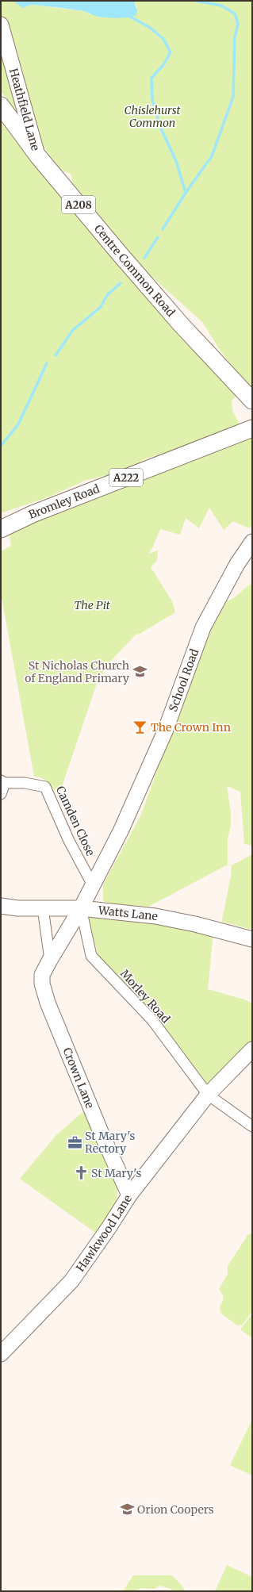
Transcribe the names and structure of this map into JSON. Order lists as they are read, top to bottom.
{
  "streets": {
    "main road": [
      "A208",
      "Centre Common Road",
      "A222",
      "Bromley Road"
    ],
    "street": [
      "Heathfield Lane",
      "School Road",
      "Camden Close",
      "Watts Lane",
      "Morley Road",
      "Crown Lane",
      "Hawkwood Lane"
    ]
  },
  "crossings": [
    ["Heathfield Lane", "Centre Common Road"],
    ["School Road", "Camden Close"],
    ["School Road", "Watts Lane"],
    ["School Road", "Morley Road"],
    ["School Road", "Crown Lane"],
    ["Watts Lane", "Morley Road"],
    ["Watts Lane", "Crown Lane"],
    ["Morley Road", "Crown Lane"],
    ["Morley Road", "Hawkwood Lane"],
    ["Crown Lane", "Hawkwood Lane"]
  ],
  "parks": ["Chislehurst Common", "The Pit"],
  "places": {
    "school or university": ["St Nicholas Church of England Primary", "Orion Coopers"],
    "bar": ["The Crown Inn"],
    "office": ["St Mary's Rectory"],
    "church": ["St Mary's"]
  }
}
